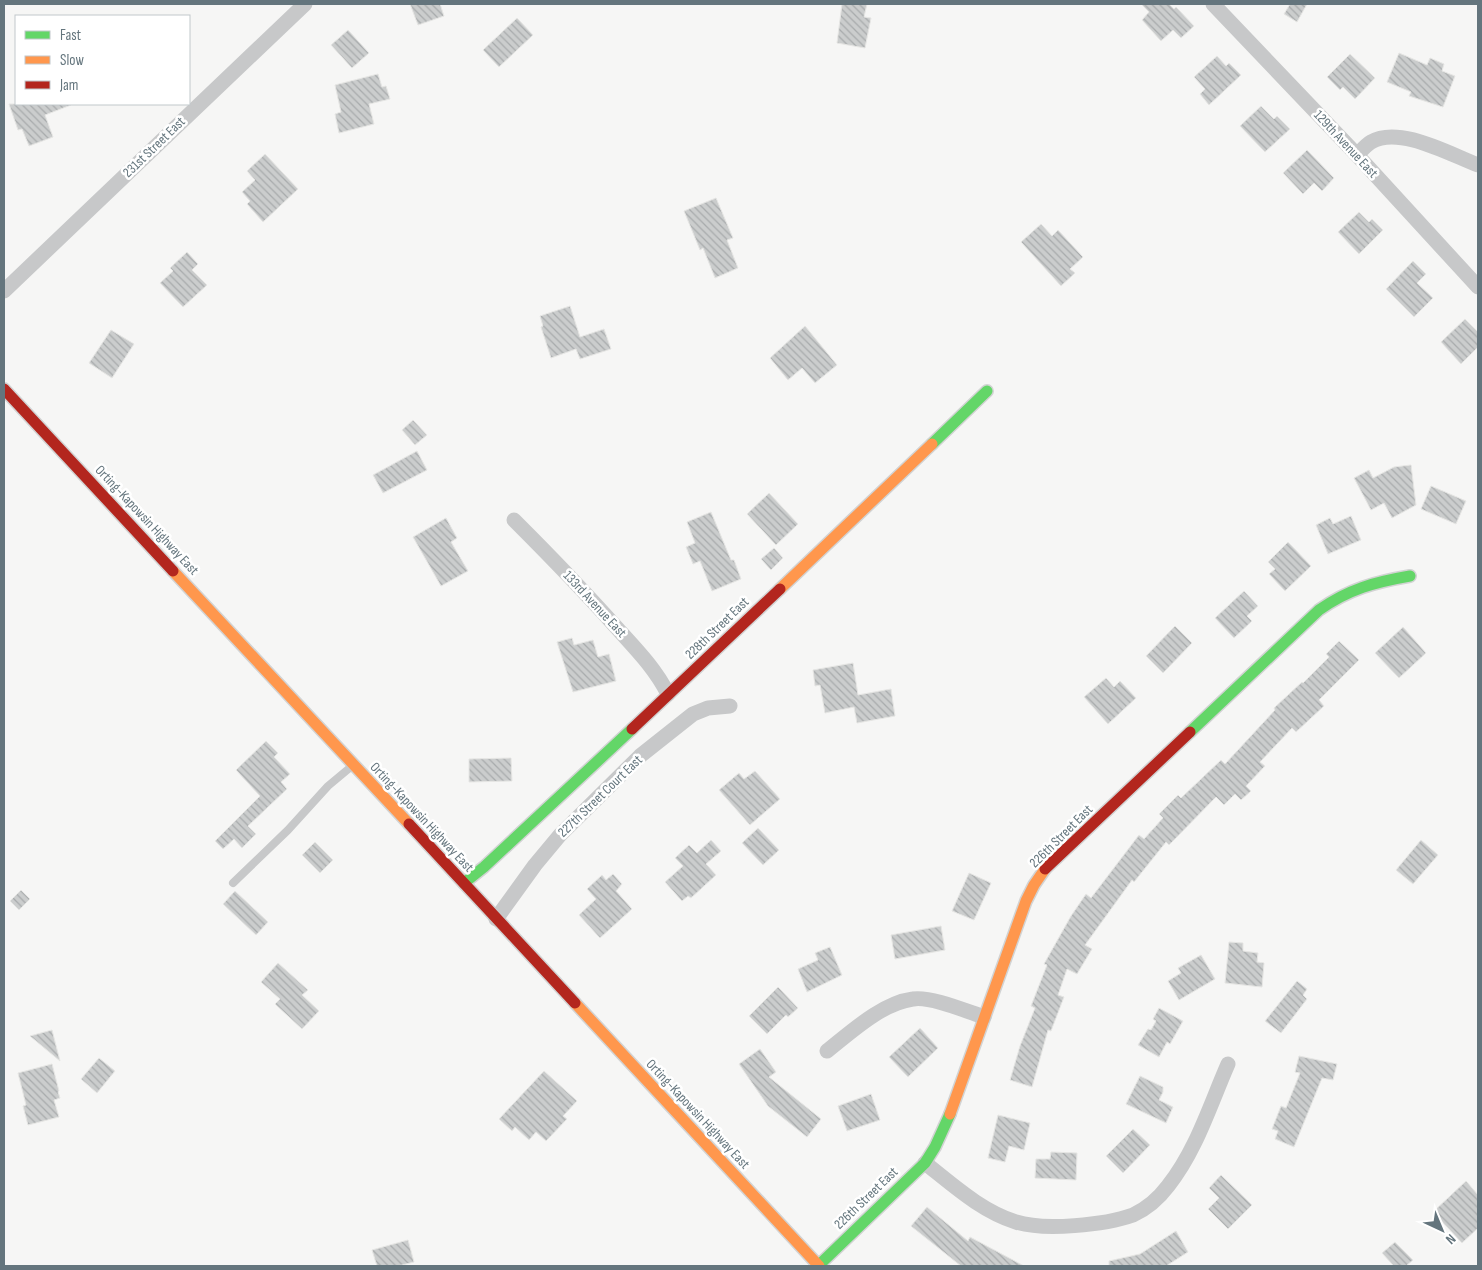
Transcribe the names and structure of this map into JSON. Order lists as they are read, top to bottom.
{
  "streets": {
    "street": [
      "129th Avenue East",
      "231st Street East",
      "Orting-Kapowsin Highway East",
      "133rd Avenue East",
      "228th Street East",
      "227th Street Court East",
      "226th Street East"
    ]
  },
  "crossings": [
    ["Orting-Kapowsin Highway East", "228th Street East"],
    ["Orting-Kapowsin Highway East", "227th Street Court East"],
    ["Orting-Kapowsin Highway East", "226th Street East"],
    ["133rd Avenue East", "228th Street East"]
  ],
  "legend": ["Fast", "Slow", "Jam"],
  "north": "bottom right"
}
